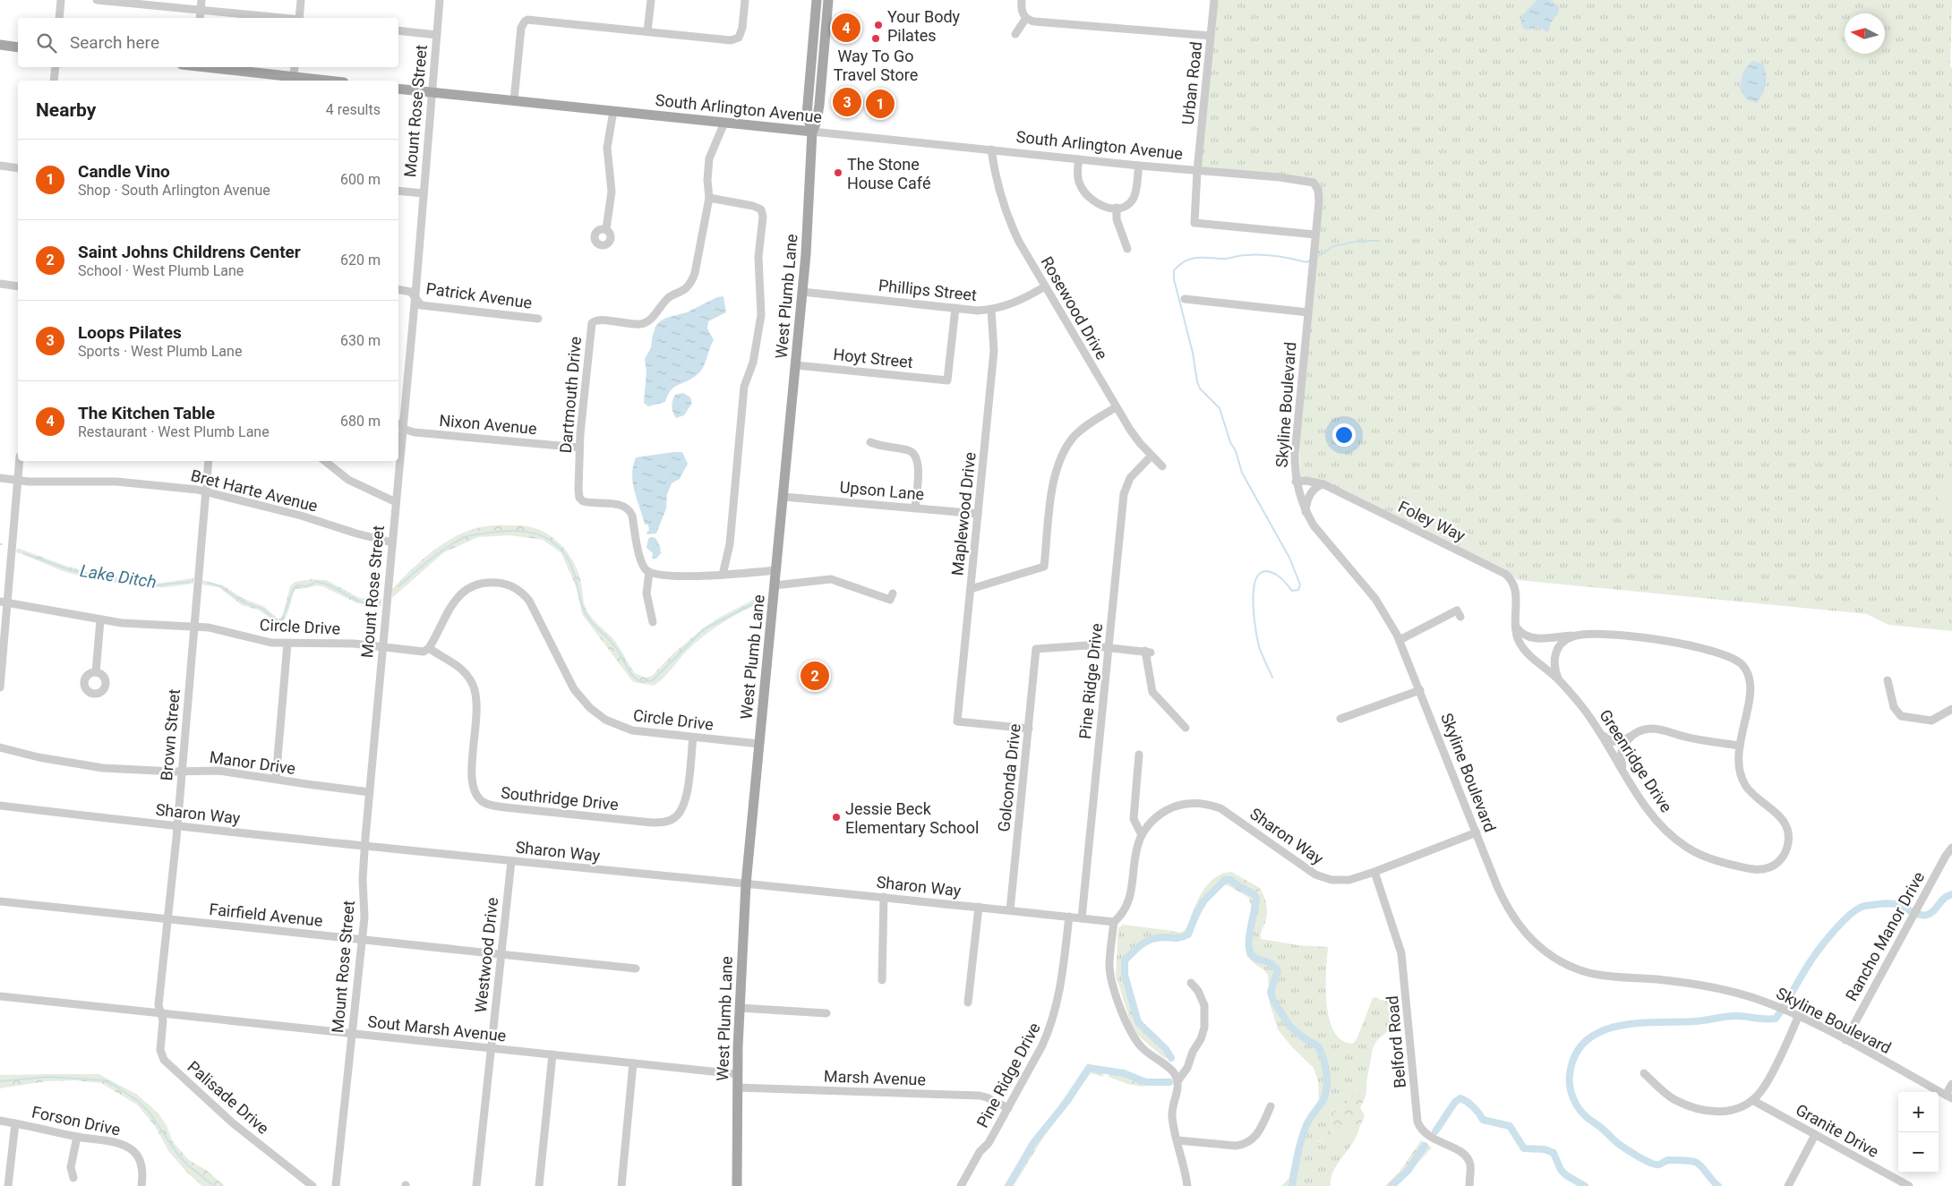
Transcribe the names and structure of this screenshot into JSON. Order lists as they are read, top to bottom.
{
  "streets": {
    "main road": ["South Arlington Avenue", "West Plumb Lane"],
    "street": [
      "Urban Road",
      "Mount Rose Street",
      "Phillips Street",
      "Patrick Avenue",
      "Rosewood Drive",
      "Hoyt Street",
      "Dartmouth Drive",
      "Skyline Boulevard",
      "Nixon Avenue",
      "Bret Harte Avenue",
      "Upson Lane",
      "Maplewood Drive",
      "Foley Way",
      "Circle Drive",
      "Pine Ridge Drive",
      "Brown Street",
      "Greenridge Drive",
      "Manor Drive",
      "Golconda Drive",
      "Southridge Drive",
      "Sharon Way",
      "Fairfield Avenue",
      "Rancho Manor Drive",
      "Westwood Drive",
      "Sout Marsh Avenue",
      "Belford Road",
      "Marsh Avenue",
      "Palisade Drive",
      "Forson Drive",
      "Granite Drive"
    ]
  },
  "crossings": [
    ["Urban Road", "South Arlington Avenue"],
    ["Urban Road", "Skyline Boulevard"],
    ["South Arlington Avenue", "Mount Rose Street"],
    ["South Arlington Avenue", "West Plumb Lane"],
    ["South Arlington Avenue", "Rosewood Drive"],
    ["South Arlington Avenue", "Dartmouth Drive"],
    ["South Arlington Avenue", "Skyline Boulevard"],
    ["Mount Rose Street", "Patrick Avenue"],
    ["Mount Rose Street", "Nixon Avenue"],
    ["Mount Rose Street", "Bret Harte Avenue"],
    ["Mount Rose Street", "Circle Drive"],
    ["Mount Rose Street", "Manor Drive"],
    ["Mount Rose Street", "Sharon Way"],
    ["Mount Rose Street", "Fairfield Avenue"],
    ["Mount Rose Street", "Sout Marsh Avenue"],
    ["Phillips Street", "West Plumb Lane"],
    ["Phillips Street", "Rosewood Drive"],
    ["Phillips Street", "Hoyt Street"],
    ["Phillips Street", "Maplewood Drive"],
    ["West Plumb Lane", "Hoyt Street"],
    ["West Plumb Lane", "Upson Lane"],
    ["West Plumb Lane", "Circle Drive"],
    ["West Plumb Lane", "Sharon Way"],
    ["West Plumb Lane", "Sout Marsh Avenue"],
    ["West Plumb Lane", "Marsh Avenue"],
    ["Rosewood Drive", "Pine Ridge Drive"],
    ["Dartmouth Drive", "Nixon Avenue"],
    ["Skyline Boulevard", "Foley Way"],
    ["Skyline Boulevard", "Sharon Way"],
    ["Skyline Boulevard", "Rancho Manor Drive"],
    ["Bret Harte Avenue", "Brown Street"],
    ["Upson Lane", "Maplewood Drive"],
    ["Maplewood Drive", "Golconda Drive"],
    ["Foley Way", "Greenridge Drive"],
    ["Circle Drive", "Brown Street"],
    ["Circle Drive", "Southridge Drive"],
    ["Pine Ridge Drive", "Golconda Drive"],
    ["Pine Ridge Drive", "Sharon Way"],
    ["Pine Ridge Drive", "Marsh Avenue"],
    ["Brown Street", "Manor Drive"],
    ["Brown Street", "Sharon Way"],
    ["Brown Street", "Fairfield Avenue"],
    ["Brown Street", "Sout Marsh Avenue"],
    ["Brown Street", "Palisade Drive"],
    ["Golconda Drive", "Sharon Way"],
    ["Sharon Way", "Westwood Drive"],
    ["Sharon Way", "Belford Road"],
    ["Fairfield Avenue", "Westwood Drive"],
    ["Westwood Drive", "Sout Marsh Avenue"],
    ["Sout Marsh Avenue", "Palisade Drive"]
  ],
  "water": ["Lake Ditch"],
  "places": [
    "Your Body Pilates",
    "Way To Go Travel Store",
    "The Stone House Café",
    "Jessie Beck Elementary School"
  ],
  "north": "left",
  "page": {
    "pins": [
      "4",
      "3",
      "1",
      "2"
    ],
    "search": "Search here",
    "heading": ["Nearby", "4 results"],
    "list": [
      {
        "mark": "1",
        "name": "Candle Vino",
        "note": "Shop · South Arlington Avenue",
        "value": "600 m"
      },
      {
        "mark": "2",
        "name": "Saint Johns Childrens Center",
        "note": "School · West Plumb Lane",
        "value": "620 m"
      },
      {
        "mark": "3",
        "name": "Loops Pilates",
        "note": "Sports · West Plumb Lane",
        "value": "630 m"
      },
      {
        "mark": "4",
        "name": "The Kitchen Table",
        "note": "Restaurant · West Plumb Lane",
        "value": "680 m"
      }
    ],
    "map_buttons": ["+", "−"]
  }
}
